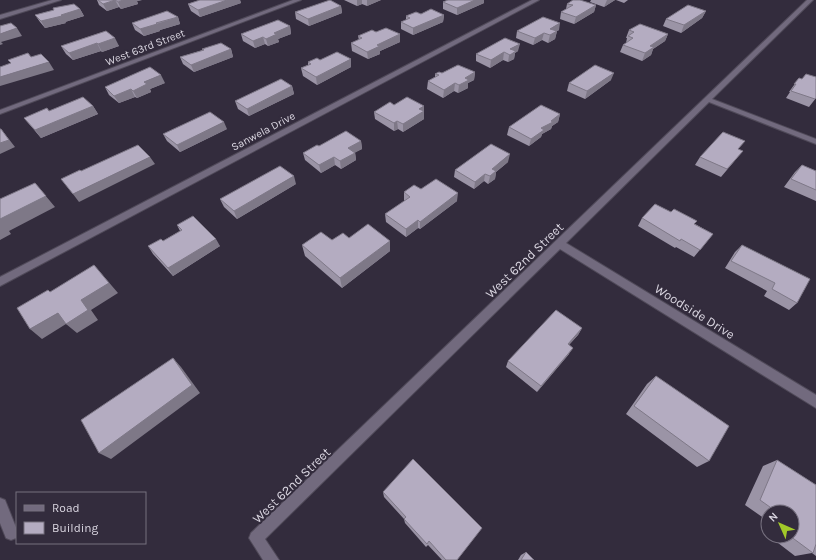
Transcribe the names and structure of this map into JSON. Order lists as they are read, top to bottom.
{
  "streets": {
    "street": [
      "West 63rd Street",
      "Sanwela Drive",
      "West 62nd Street",
      "Woodside Drive"
    ]
  },
  "crossings": [
    ["West 62nd Street", "Woodside Drive"]
  ],
  "legend": ["Road", "Building"],
  "north": "top left"
}
